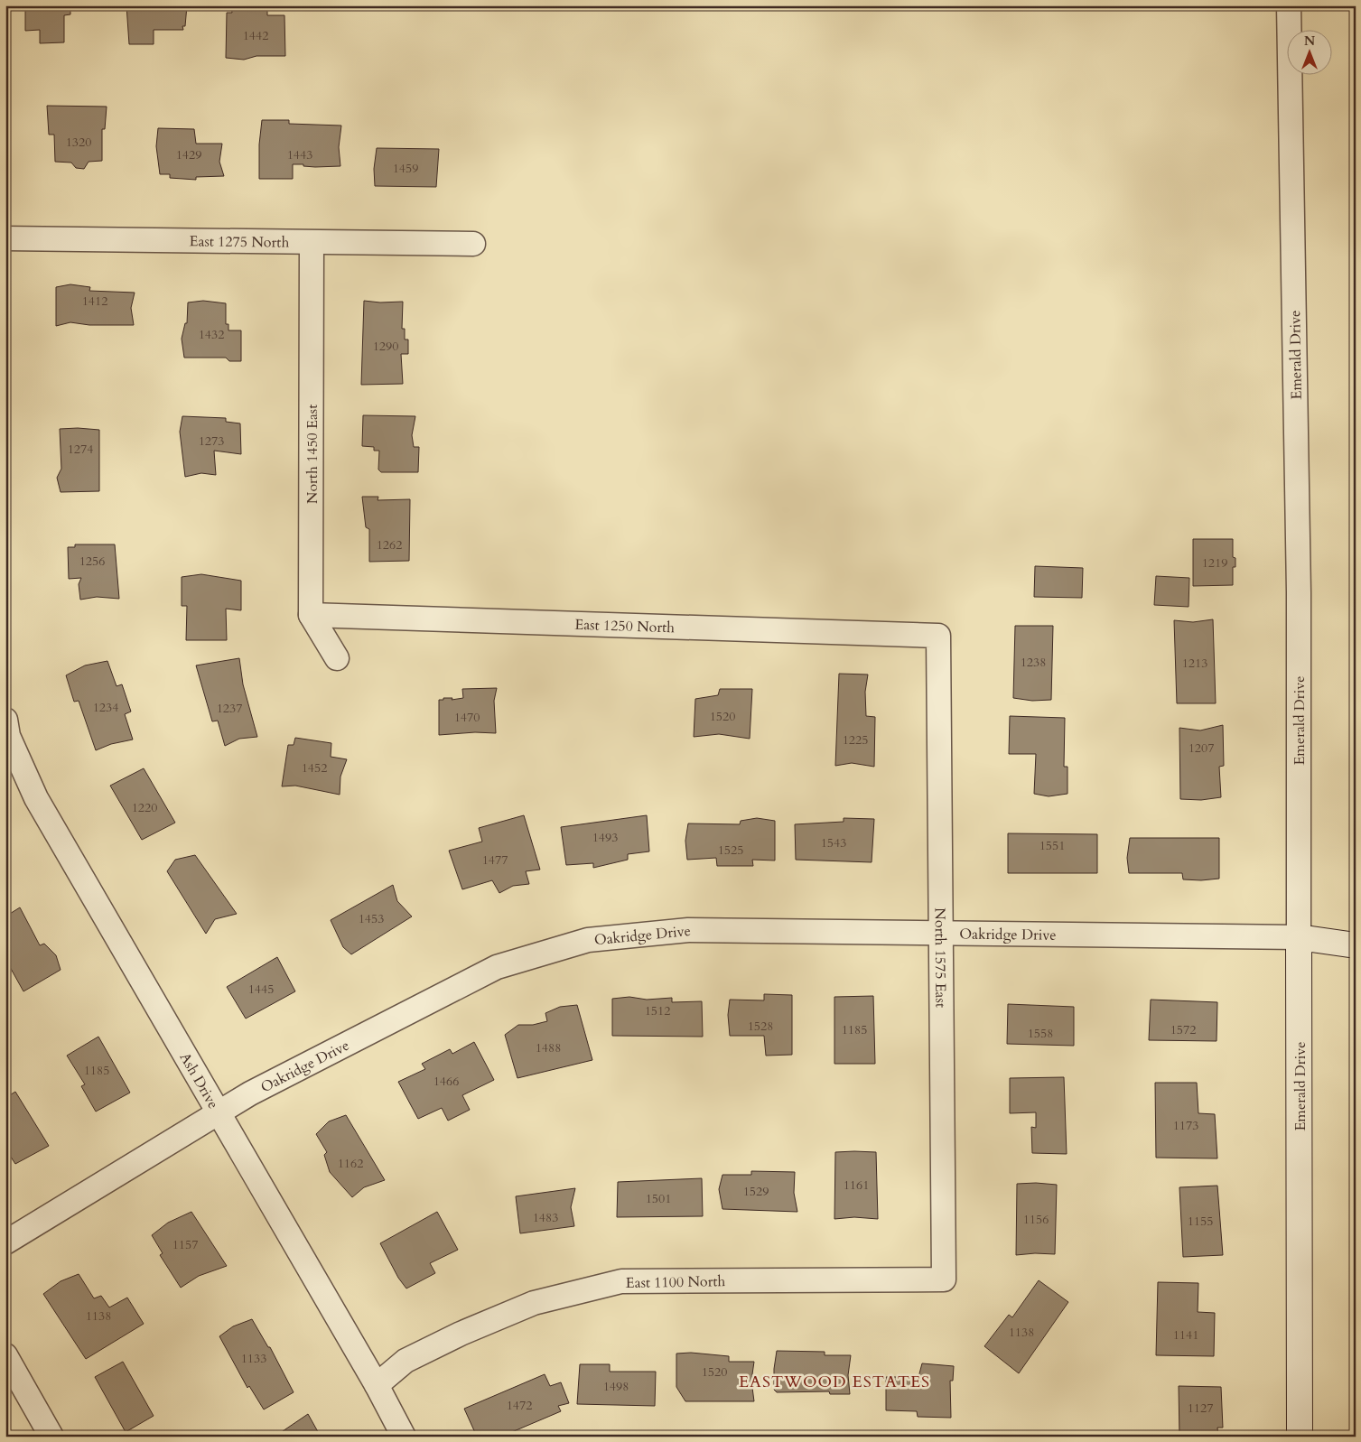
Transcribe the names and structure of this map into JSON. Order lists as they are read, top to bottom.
{
  "streets": {
    "street": [
      "East 1275 North",
      "Emerald Drive",
      "North 1450 East",
      "East 1250 North",
      "Oakridge Drive",
      "North 1575 East",
      "Ash Drive",
      "East 1100 North"
    ]
  },
  "crossings": [
    ["East 1275 North", "North 1450 East"],
    ["Emerald Drive", "Oakridge Drive"],
    ["North 1450 East", "East 1250 North"],
    ["East 1250 North", "North 1575 East"],
    ["Oakridge Drive", "North 1575 East"],
    ["Oakridge Drive", "Ash Drive"],
    ["North 1575 East", "East 1100 North"],
    ["Ash Drive", "East 1100 North"]
  ],
  "districts": ["EASTWOOD ESTATES"],
  "house_numbers": [
    "1442",
    "1320",
    "1429",
    "1443",
    "1459",
    "1412",
    "1432",
    "1290",
    "1273",
    "1274",
    "1262",
    "1256",
    "1219",
    "1238",
    "1213",
    "1234",
    "1237",
    "1520",
    "1470",
    "1225",
    "1207",
    "1452",
    "1220",
    "1493",
    "1543",
    "1551",
    "1525",
    "1477",
    "1453",
    "1445",
    "1512",
    "1528",
    "1185",
    "1572",
    "1558",
    "1488",
    "1185",
    "1466",
    "1173",
    "1162",
    "1161",
    "1529",
    "1501",
    "1483",
    "1156",
    "1155",
    "1157",
    "1138",
    "1138",
    "1141",
    "1133",
    "1520",
    "1498",
    "1472",
    "1127"
  ],
  "north": "top"
}
